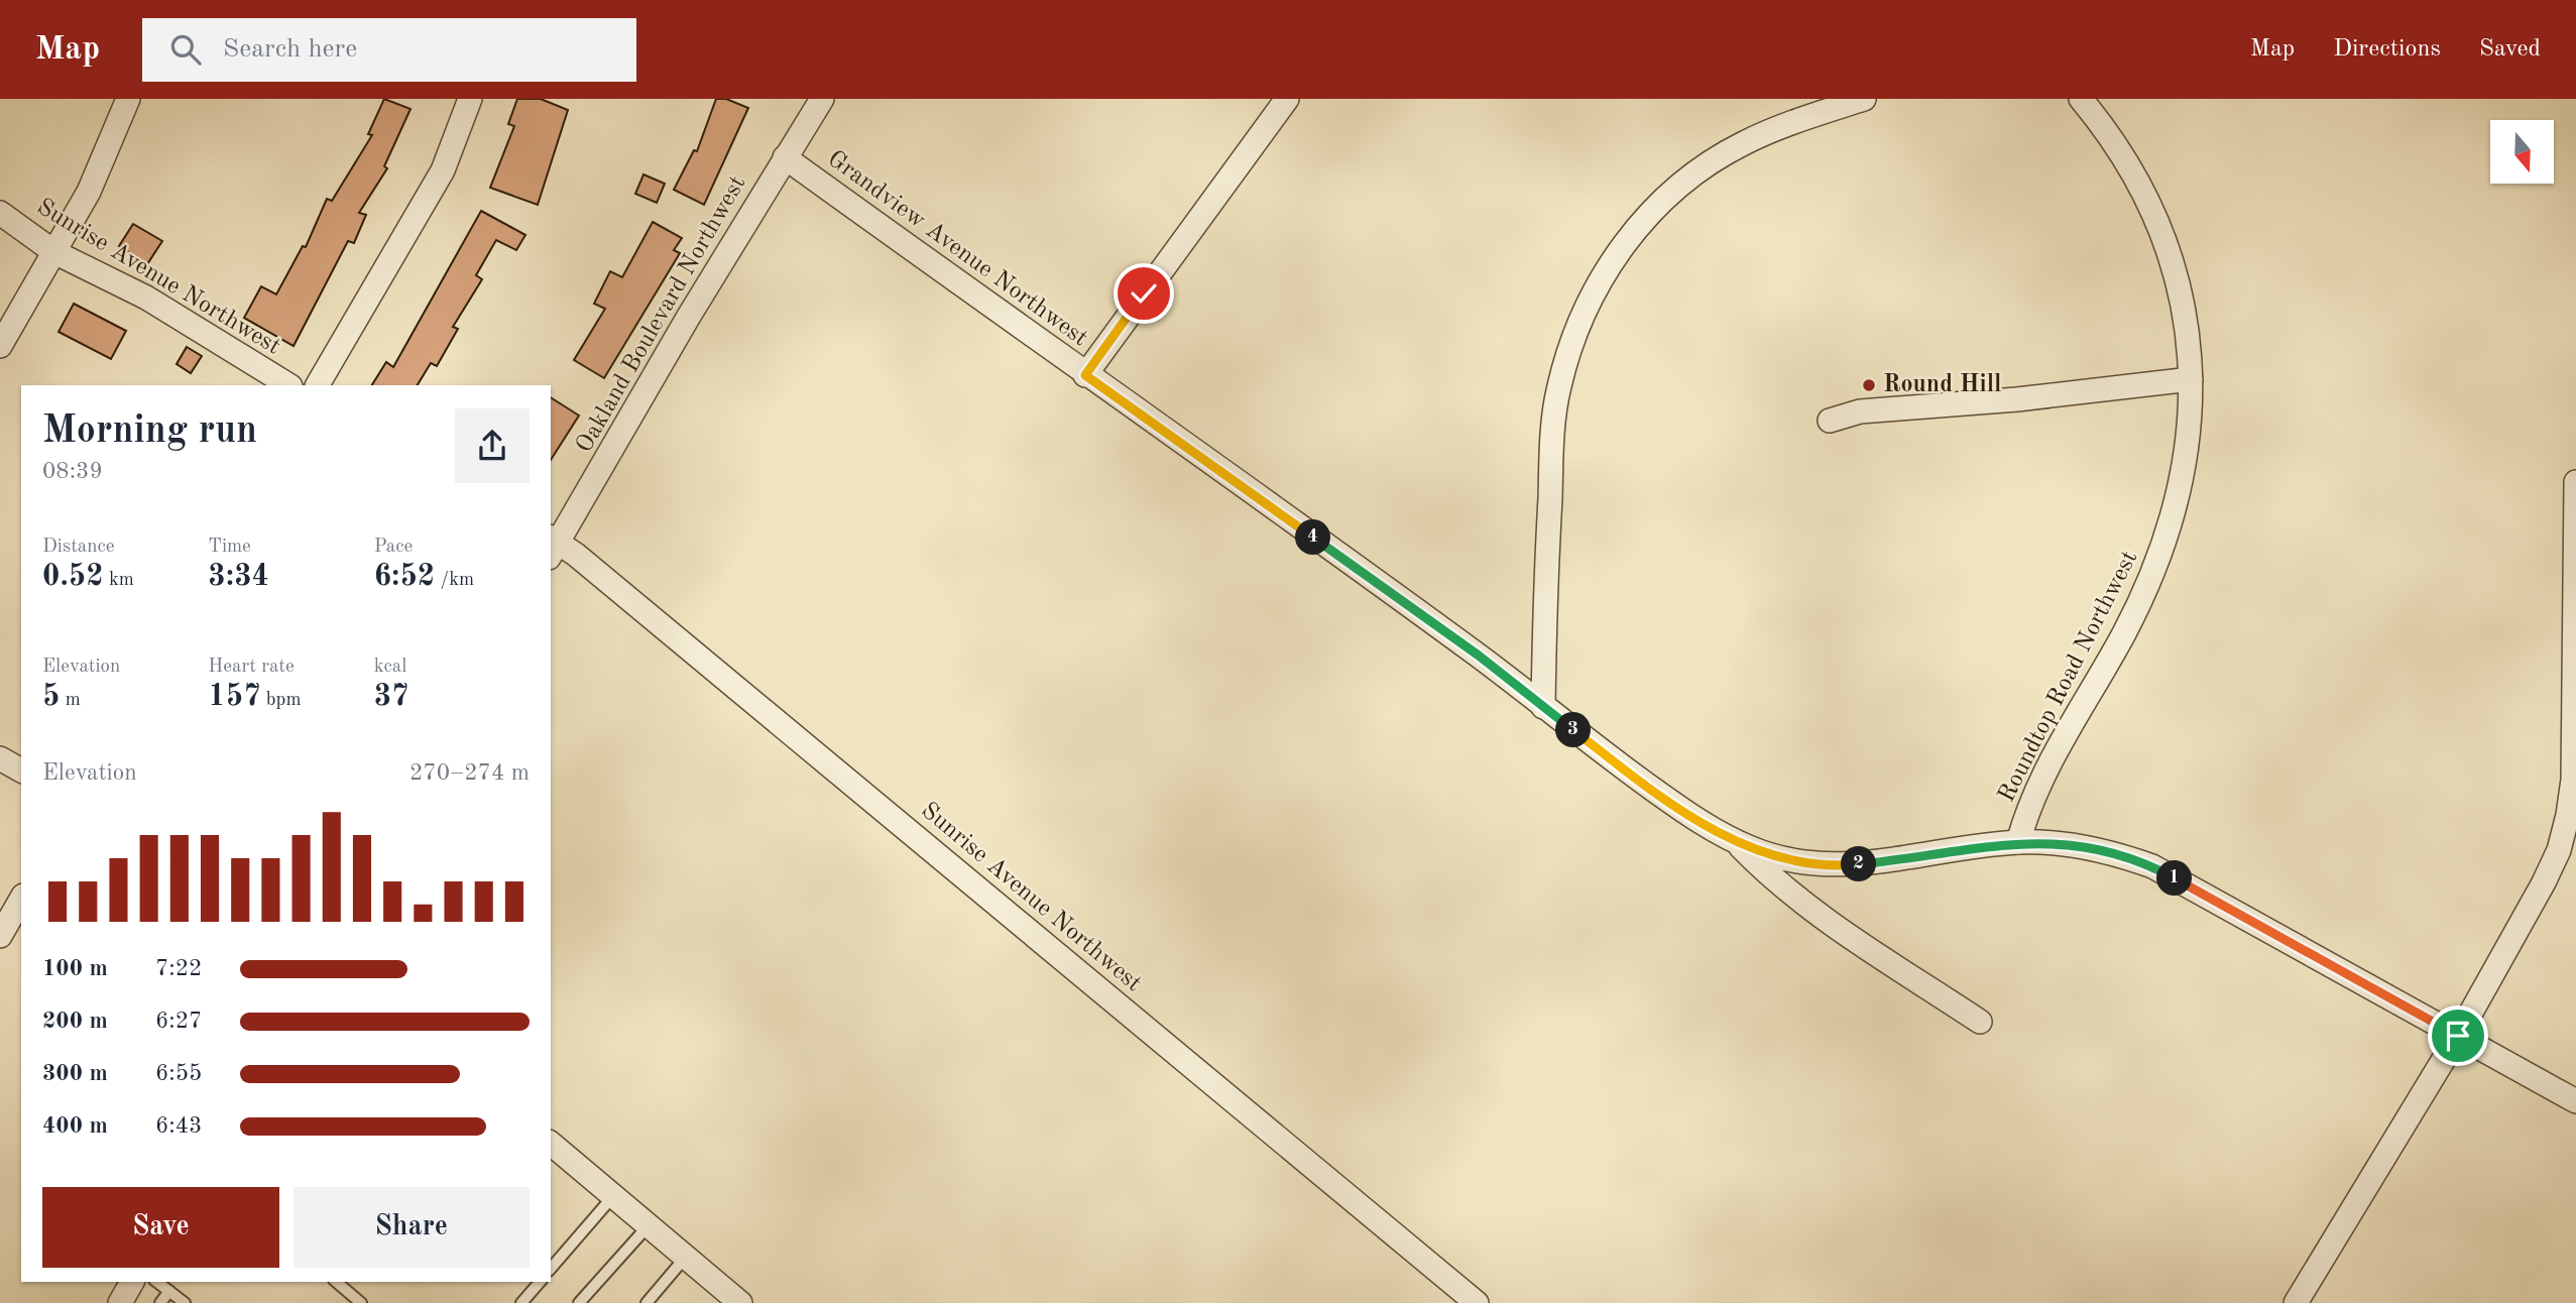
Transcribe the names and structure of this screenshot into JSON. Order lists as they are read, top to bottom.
{
  "streets": {
    "street": [
      "Grandview Avenue Northwest",
      "Sunrise Avenue Northwest",
      "Oakland Boulevard Northwest",
      "Roundtop Road Northwest"
    ]
  },
  "crossings": [
    ["Grandview Avenue Northwest", "Oakland Boulevard Northwest"],
    ["Grandview Avenue Northwest", "Roundtop Road Northwest"],
    ["Sunrise Avenue Northwest", "Oakland Boulevard Northwest"]
  ],
  "places": ["Round Hill"],
  "north": "bottom",
  "page": {
    "header": "Map",
    "search": "Search here",
    "nav": ["Map", "Directions", "Saved"],
    "heading": ["Morning run", "08:39"],
    "stats": [
      ["Distance", "0.52 km"],
      ["Time", "3:34"],
      ["Pace", "6:52 /km"],
      ["Elevation", "5 m"],
      ["Heart rate", "157 bpm"],
      ["kcal", "37"]
    ],
    "pins": [
      "4",
      "3",
      "2",
      "1"
    ],
    "chart": ["Elevation", "270–274 m"],
    "list": [
      {
        "name": "100 m",
        "note": "7:22"
      },
      {
        "name": "200 m",
        "note": "6:27"
      },
      {
        "name": "300 m",
        "note": "6:55"
      },
      {
        "name": "400 m",
        "note": "6:43"
      }
    ],
    "buttons": ["Save", "Share"]
  }
}
